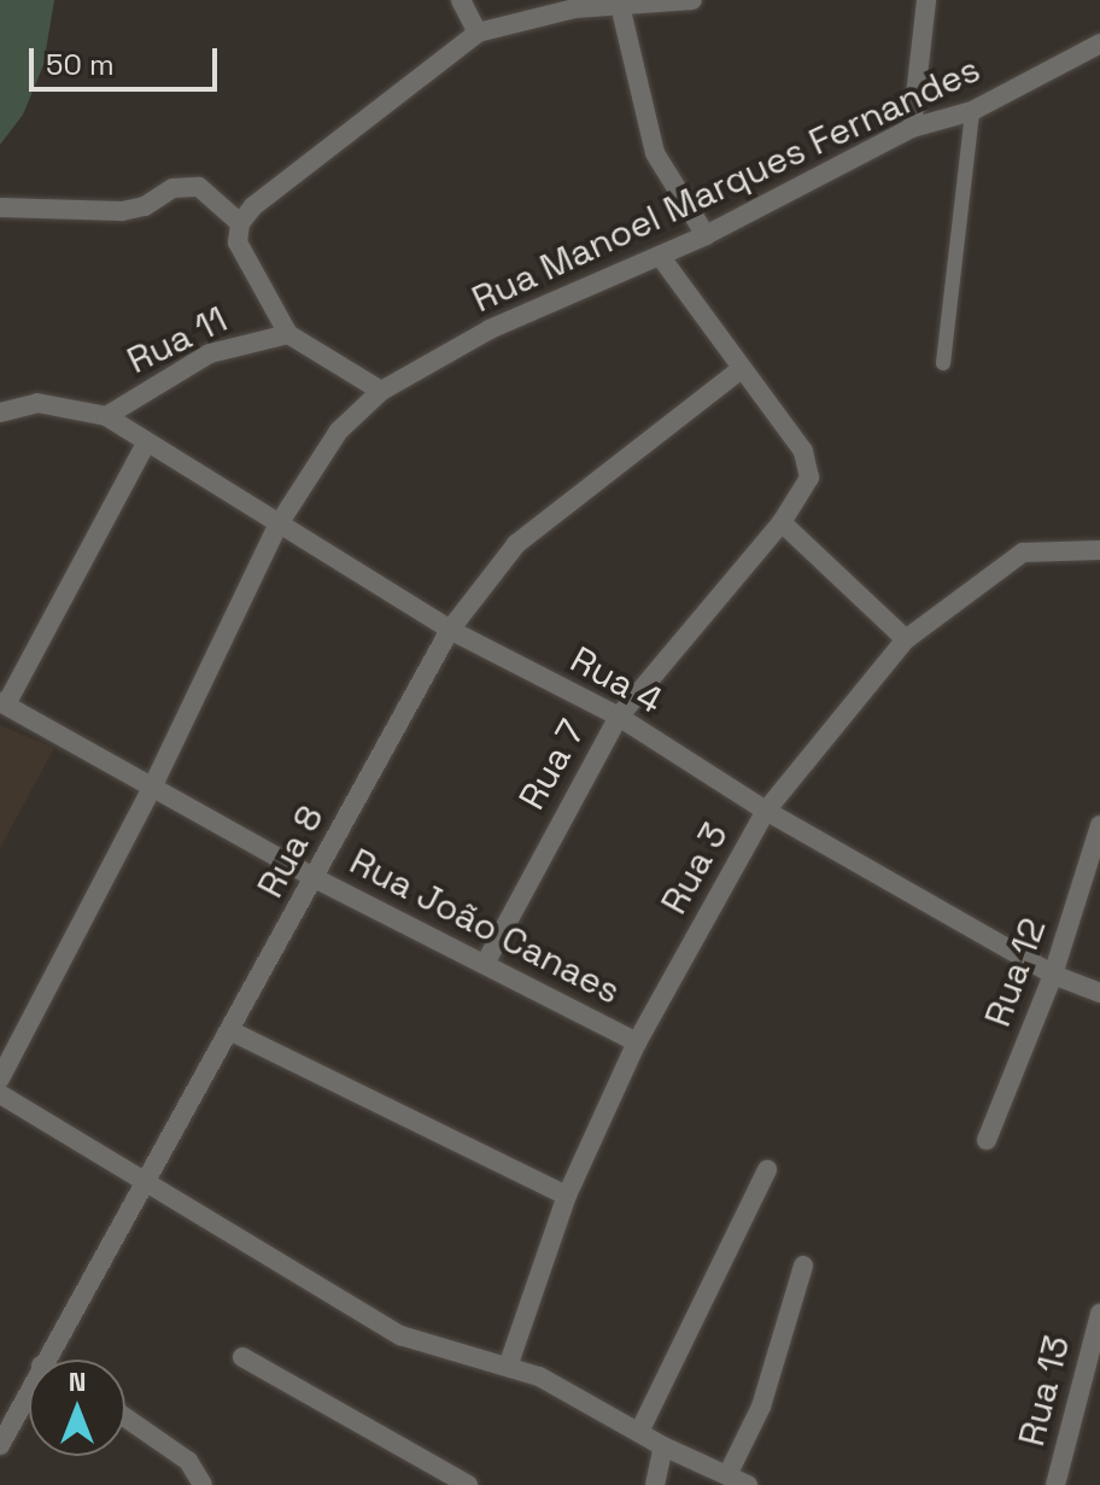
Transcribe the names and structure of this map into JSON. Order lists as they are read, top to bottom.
{
  "streets": {
    "street": [
      "Rua Manoel Marques Fernandes",
      "Rua 11",
      "Rua 4",
      "Rua 7",
      "Rua 8",
      "Rua 3",
      "Rua João Canaes",
      "Rua 12",
      "Rua 13"
    ]
  },
  "crossings": [
    ["Rua Manoel Marques Fernandes", "Rua 11"],
    ["Rua Manoel Marques Fernandes", "Rua 4"],
    ["Rua Manoel Marques Fernandes", "Rua João Canaes"],
    ["Rua 11", "Rua 4"],
    ["Rua 4", "Rua 7"],
    ["Rua 4", "Rua 8"],
    ["Rua 4", "Rua 3"],
    ["Rua 4", "Rua 12"],
    ["Rua 7", "Rua 8"],
    ["Rua 7", "Rua João Canaes"],
    ["Rua 8", "Rua João Canaes"],
    ["Rua 3", "Rua João Canaes"]
  ],
  "scale_bar": "50 m",
  "north": "top"
}
